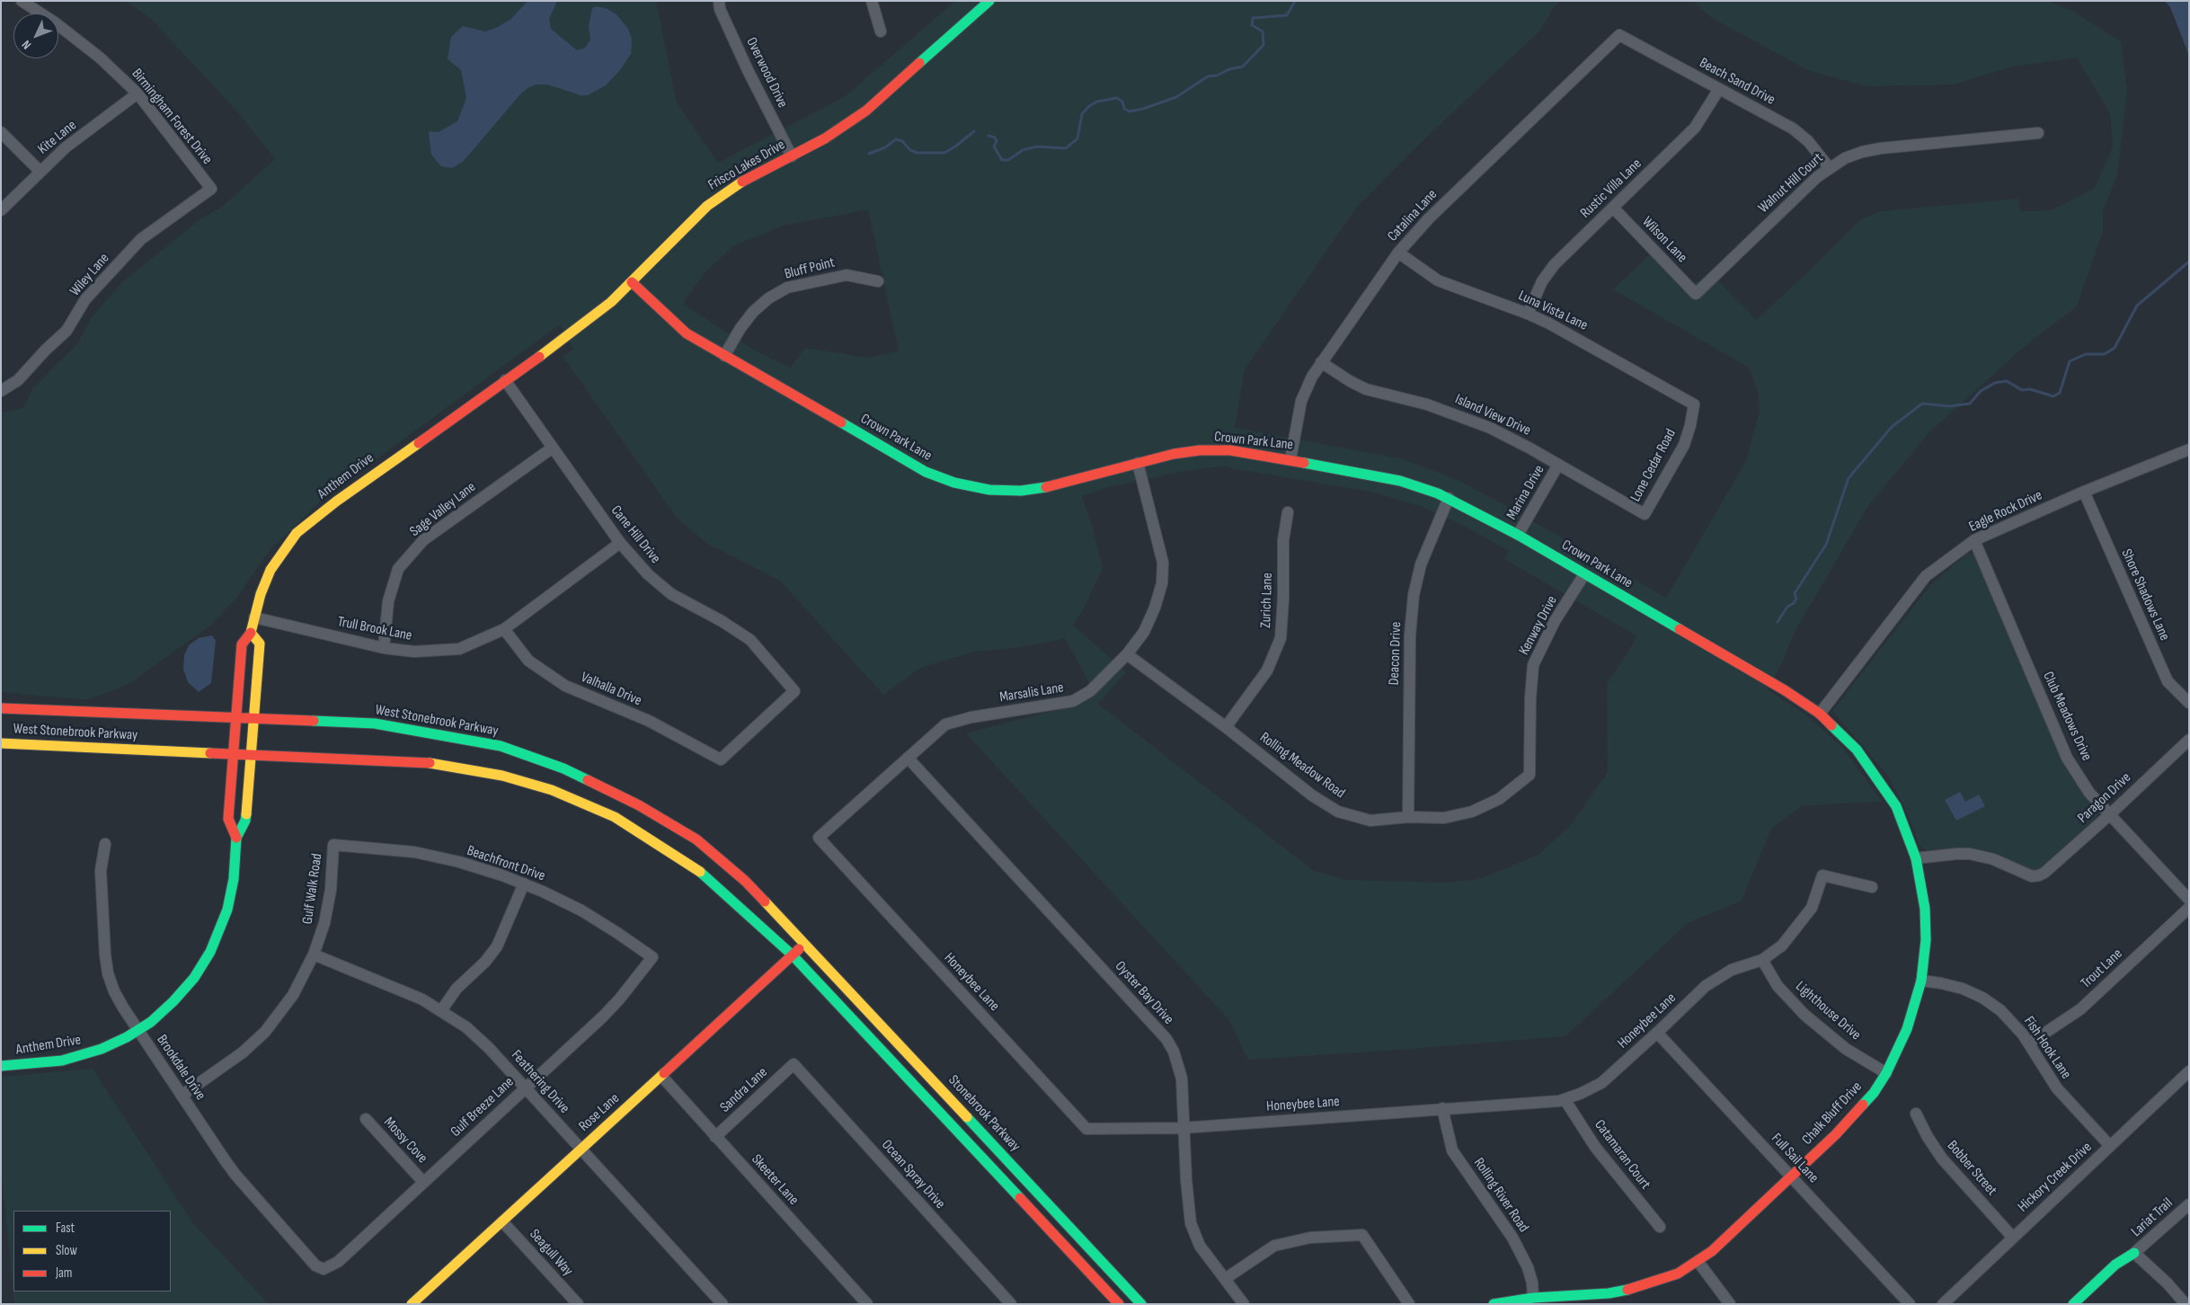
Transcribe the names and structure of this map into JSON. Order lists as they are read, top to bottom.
{
  "streets": {
    "street": [
      "Overwood Drive",
      "Beach Sand Drive",
      "Birmingham Forest Drive",
      "Kite Lane",
      "Frisco Lakes Drive",
      "Walnut Hill Court",
      "Rustic Villa Lane",
      "Catalina Lane",
      "Wilson Lane",
      "Bluff Point",
      "Wiley Lane",
      "Luna Vista Lane",
      "Island View Drive",
      "Crown Park Lane",
      "Lone Cedar Road",
      "Anthem Drive",
      "Marina Drive",
      "Sage Valley Lane",
      "Eagle Rock Drive",
      "Cane Hill Drive",
      "Shore Shadows Lane",
      "Zurich Lane",
      "Kenway Drive",
      "Trull Brook Lane",
      "Deacon Drive",
      "Valhalla Drive",
      "Marsalis Lane",
      "Club Meadows Drive",
      "West Stonebrook Parkway",
      "Rolling Meadow Road",
      "Paragon Drive",
      "Beachfront Drive",
      "Gulf Walk Road",
      "Trout Lane",
      "Honeybee Lane",
      "Oyster Bay Drive",
      "Lighthouse Drive",
      "Fish Hook Lane",
      "Brookdale Drive",
      "Feathering Drive",
      "Sandra Lane",
      "Gulf Breeze Lane",
      "Rose Lane",
      "Stonebrook Parkway",
      "Chalk Bluff Drive",
      "Mossy Cove",
      "Catamaran Court",
      "Full Sail Lane",
      "Bobber Street",
      "Ocean Spray Drive",
      "Hickory Creek Drive",
      "Skeeter Lane",
      "Rolling River Road",
      "Lariat Trail",
      "Seagull Way"
    ]
  },
  "crossings": [
    ["Overwood Drive", "Frisco Lakes Drive"],
    ["Beach Sand Drive", "Walnut Hill Court"],
    ["Beach Sand Drive", "Rustic Villa Lane"],
    ["Beach Sand Drive", "Catalina Lane"],
    ["Birmingham Forest Drive", "Kite Lane"],
    ["Birmingham Forest Drive", "Wiley Lane"],
    ["Frisco Lakes Drive", "Crown Park Lane"],
    ["Frisco Lakes Drive", "Anthem Drive"],
    ["Frisco Lakes Drive", "Cane Hill Drive"],
    ["Walnut Hill Court", "Wilson Lane"],
    ["Rustic Villa Lane", "Wilson Lane"],
    ["Rustic Villa Lane", "Luna Vista Lane"],
    ["Catalina Lane", "Luna Vista Lane"],
    ["Catalina Lane", "Island View Drive"],
    ["Catalina Lane", "Crown Park Lane"],
    ["Bluff Point", "Crown Park Lane"],
    ["Luna Vista Lane", "Lone Cedar Road"],
    ["Island View Drive", "Lone Cedar Road"],
    ["Island View Drive", "Marina Drive"],
    ["Crown Park Lane", "Marina Drive"],
    ["Crown Park Lane", "Eagle Rock Drive"],
    ["Crown Park Lane", "Kenway Drive"],
    ["Crown Park Lane", "Deacon Drive"],
    ["Crown Park Lane", "Marsalis Lane"],
    ["Crown Park Lane", "Chalk Bluff Drive"],
    ["Anthem Drive", "Cane Hill Drive"],
    ["Anthem Drive", "Trull Brook Lane"],
    ["Anthem Drive", "West Stonebrook Parkway"],
    ["Anthem Drive", "Brookdale Drive"],
    ["Sage Valley Lane", "Cane Hill Drive"],
    ["Sage Valley Lane", "Trull Brook Lane"],
    ["Eagle Rock Drive", "Shore Shadows Lane"],
    ["Eagle Rock Drive", "Club Meadows Drive"],
    ["Eagle Rock Drive", "Chalk Bluff Drive"],
    ["Cane Hill Drive", "Trull Brook Lane"],
    ["Cane Hill Drive", "Valhalla Drive"],
    ["Zurich Lane", "Rolling Meadow Road"],
    ["Kenway Drive", "Rolling Meadow Road"],
    ["Trull Brook Lane", "Valhalla Drive"],
    ["Deacon Drive", "Rolling Meadow Road"],
    ["Marsalis Lane", "Rolling Meadow Road"],
    ["Marsalis Lane", "Honeybee Lane"],
    ["Marsalis Lane", "Oyster Bay Drive"],
    ["Club Meadows Drive", "Paragon Drive"],
    ["West Stonebrook Parkway", "Rose Lane"],
    ["West Stonebrook Parkway", "Stonebrook Parkway"],
    ["Paragon Drive", "Chalk Bluff Drive"],
    ["Beachfront Drive", "Gulf Walk Road"],
    ["Beachfront Drive", "Gulf Breeze Lane"],
    ["Gulf Walk Road", "Brookdale Drive"],
    ["Gulf Walk Road", "Feathering Drive"],
    ["Trout Lane", "Fish Hook Lane"],
    ["Honeybee Lane", "Oyster Bay Drive"],
    ["Honeybee Lane", "Lighthouse Drive"],
    ["Honeybee Lane", "Catamaran Court"],
    ["Honeybee Lane", "Full Sail Lane"],
    ["Honeybee Lane", "Rolling River Road"],
    ["Lighthouse Drive", "Chalk Bluff Drive"],
    ["Fish Hook Lane", "Chalk Bluff Drive"],
    ["Fish Hook Lane", "Hickory Creek Drive"],
    ["Brookdale Drive", "Gulf Breeze Lane"],
    ["Feathering Drive", "Gulf Breeze Lane"],
    ["Feathering Drive", "Rose Lane"],
    ["Sandra Lane", "Ocean Spray Drive"],
    ["Sandra Lane", "Skeeter Lane"],
    ["Gulf Breeze Lane", "Mossy Cove"],
    ["Rose Lane", "Stonebrook Parkway"],
    ["Rose Lane", "Skeeter Lane"],
    ["Rose Lane", "Seagull Way"],
    ["Chalk Bluff Drive", "Full Sail Lane"],
    ["Chalk Bluff Drive", "Rolling River Road"],
    ["Bobber Street", "Hickory Creek Drive"]
  ],
  "legend": ["Fast", "Slow", "Jam"],
  "north": "bottom left"
}
